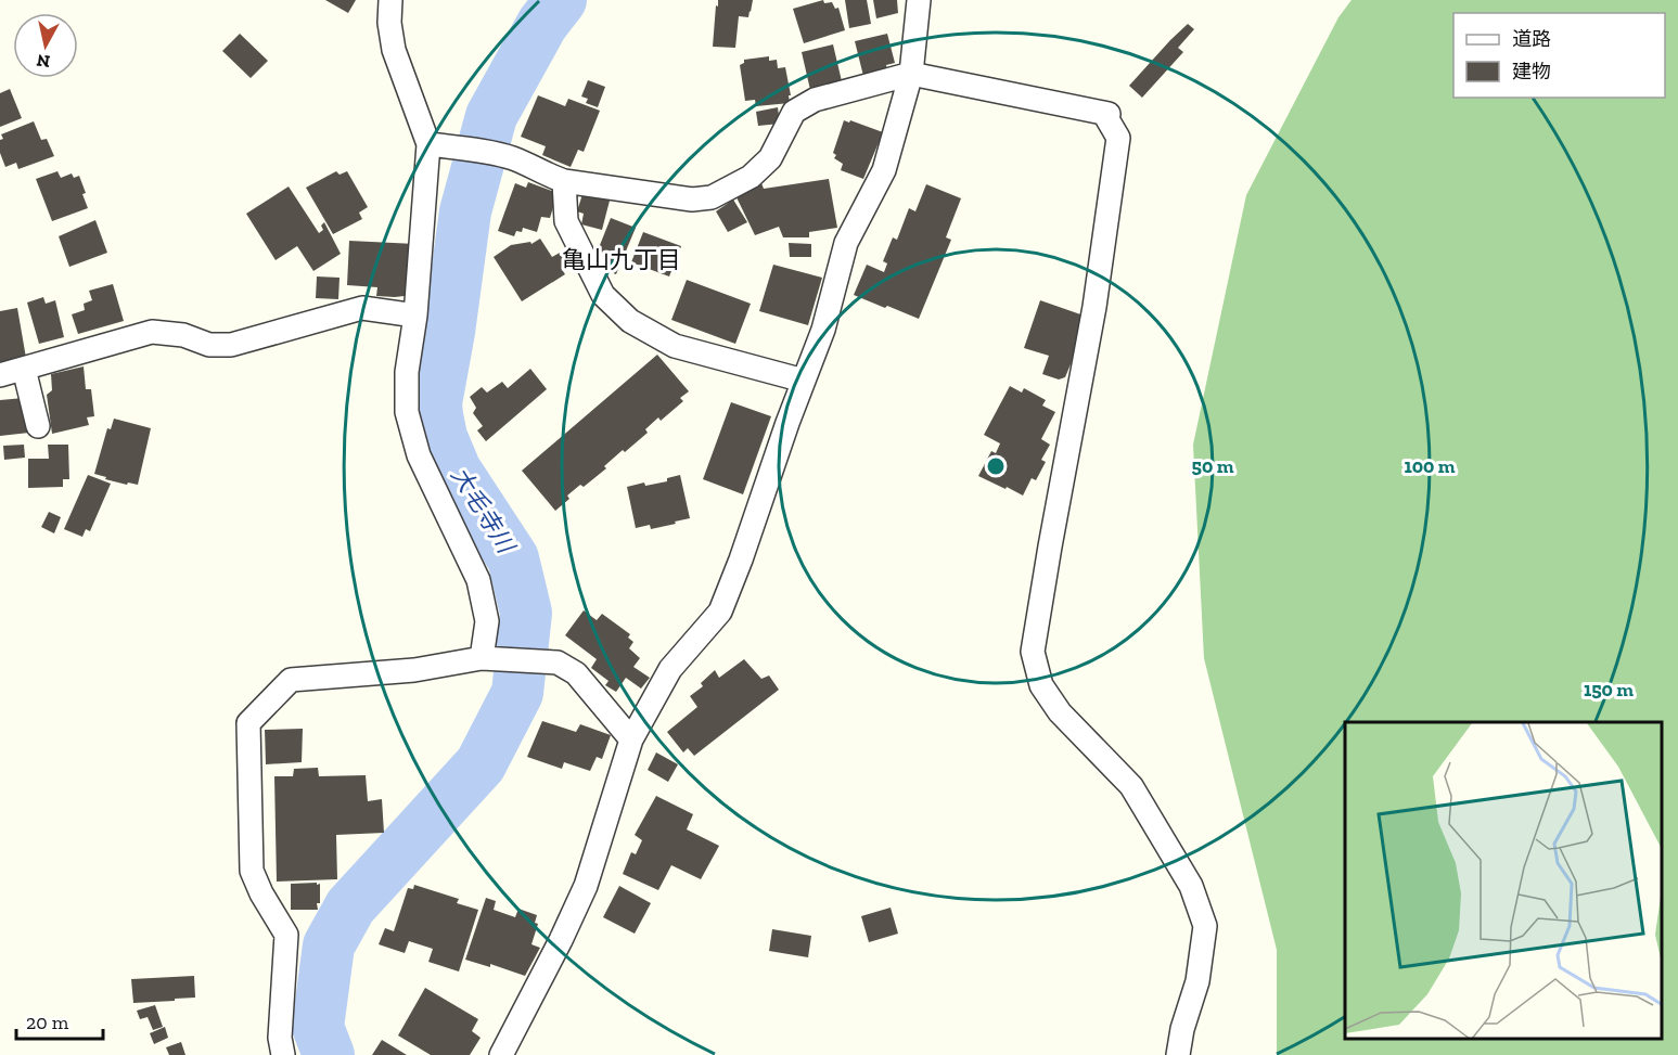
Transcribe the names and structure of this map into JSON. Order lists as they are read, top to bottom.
{
  "districts": ["亀山九丁目"],
  "water": ["大毛寺川"],
  "legend": ["道路", "建物"],
  "scale_bar": "20 m",
  "north": "bottom",
  "rings": ["50 m", "100 m", "150 m"]
}
